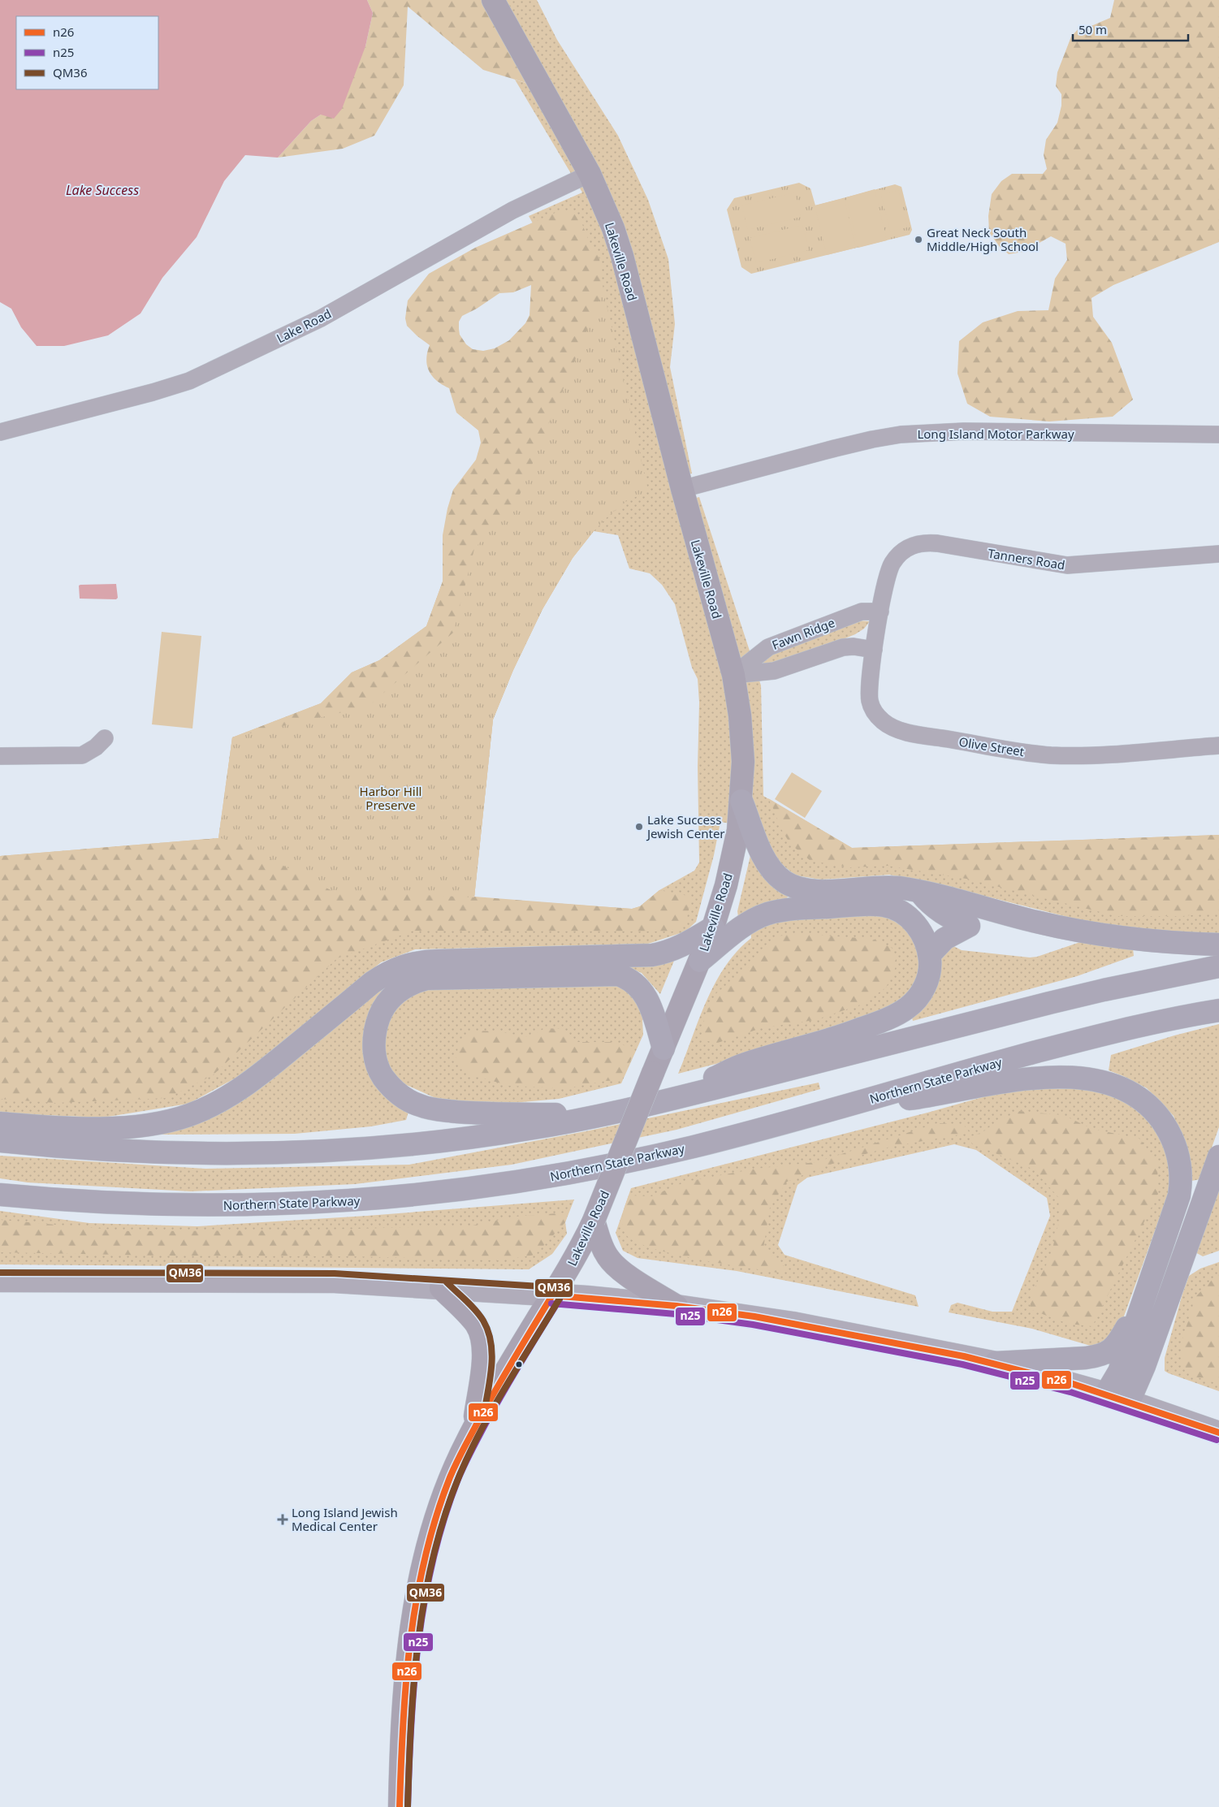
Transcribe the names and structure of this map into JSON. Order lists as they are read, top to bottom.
{
  "streets": {
    "highway": ["Northern State Parkway"],
    "main road": ["Lakeville Road"],
    "street": [
      "Lake Road",
      "Long Island Motor Parkway",
      "Tanners Road",
      "Fawn Ridge",
      "Olive Street"
    ]
  },
  "crossings": [
    ["Lakeville Road", "Lake Road"],
    ["Lakeville Road", "Long Island Motor Parkway"],
    ["Lakeville Road", "Fawn Ridge"],
    ["Tanners Road", "Fawn Ridge"],
    ["Tanners Road", "Olive Street"],
    ["Fawn Ridge", "Olive Street"]
  ],
  "water": ["Lake Success"],
  "parks": ["Harbor Hill Preserve"],
  "places": {
    "other": ["Great Neck South Middle/High School", "Lake Success Jewish Center"],
    "health": ["Long Island Jewish Medical Center"]
  },
  "lines": ["transit line QM36", "transit line n26", "transit line n25"],
  "legend": ["n26", "n25", "QM36"],
  "scale_bar": "50 m"
}
